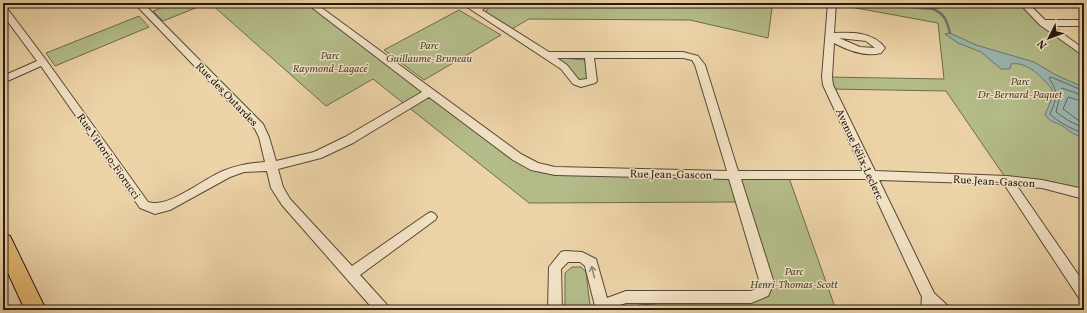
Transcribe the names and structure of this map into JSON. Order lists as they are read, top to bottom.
{
  "streets": {
    "street": [
      "Rue des Outardes",
      "Avenue Félix-Leclerc",
      "Rue Vittorio-Fiorucci",
      "Rue Jean-Gascon"
    ]
  },
  "crossings": [
    ["Rue des Outardes", "Rue Vittorio-Fiorucci"],
    ["Avenue Félix-Leclerc", "Rue Jean-Gascon"],
    ["Rue Vittorio-Fiorucci", "Rue Jean-Gascon"]
  ],
  "parks": [
    "Parc Guillaume-Bruneau",
    "Parc Raymond-Lagacé",
    "Parc Dr-Bernard-Paquet",
    "Parc Henri-Thomas-Scott"
  ],
  "north": "bottom left"
}
